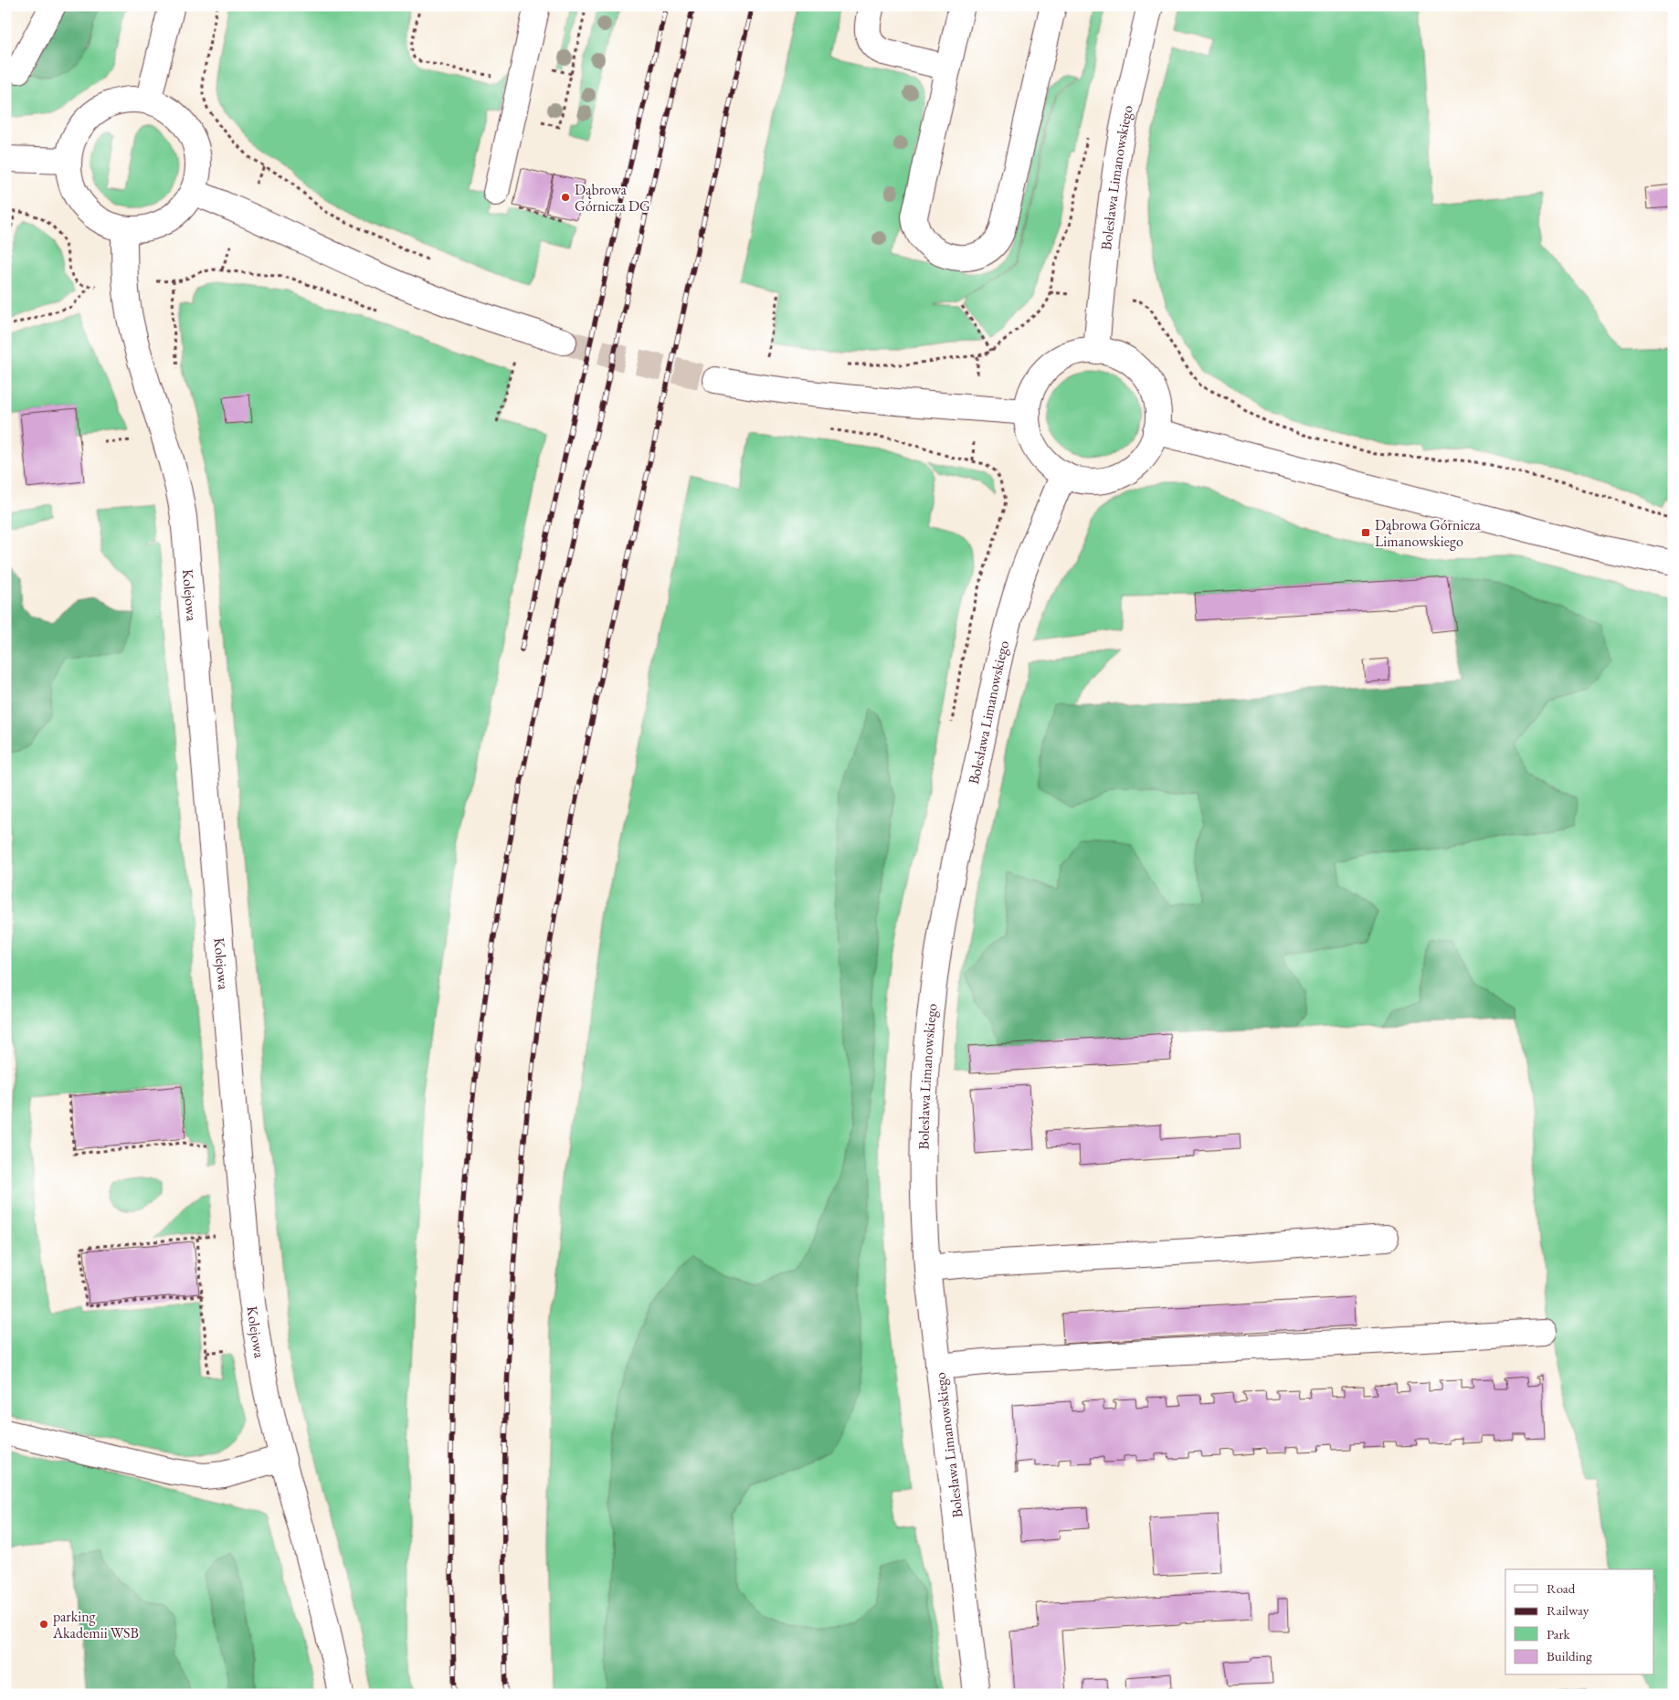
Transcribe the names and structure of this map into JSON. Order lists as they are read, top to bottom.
{
  "streets": {
    "street": ["Bolesława Limanowskiego", "Kolejowa"]
  },
  "places": {
    "other": ["Dąbrowa Górnicza DG", "parking Akademii WSB"],
    "transit": ["Dąbrowa Górnicza Limanowskiego"]
  },
  "legend": [
    "Road",
    "Railway",
    "Park",
    "Building"
  ]
}
